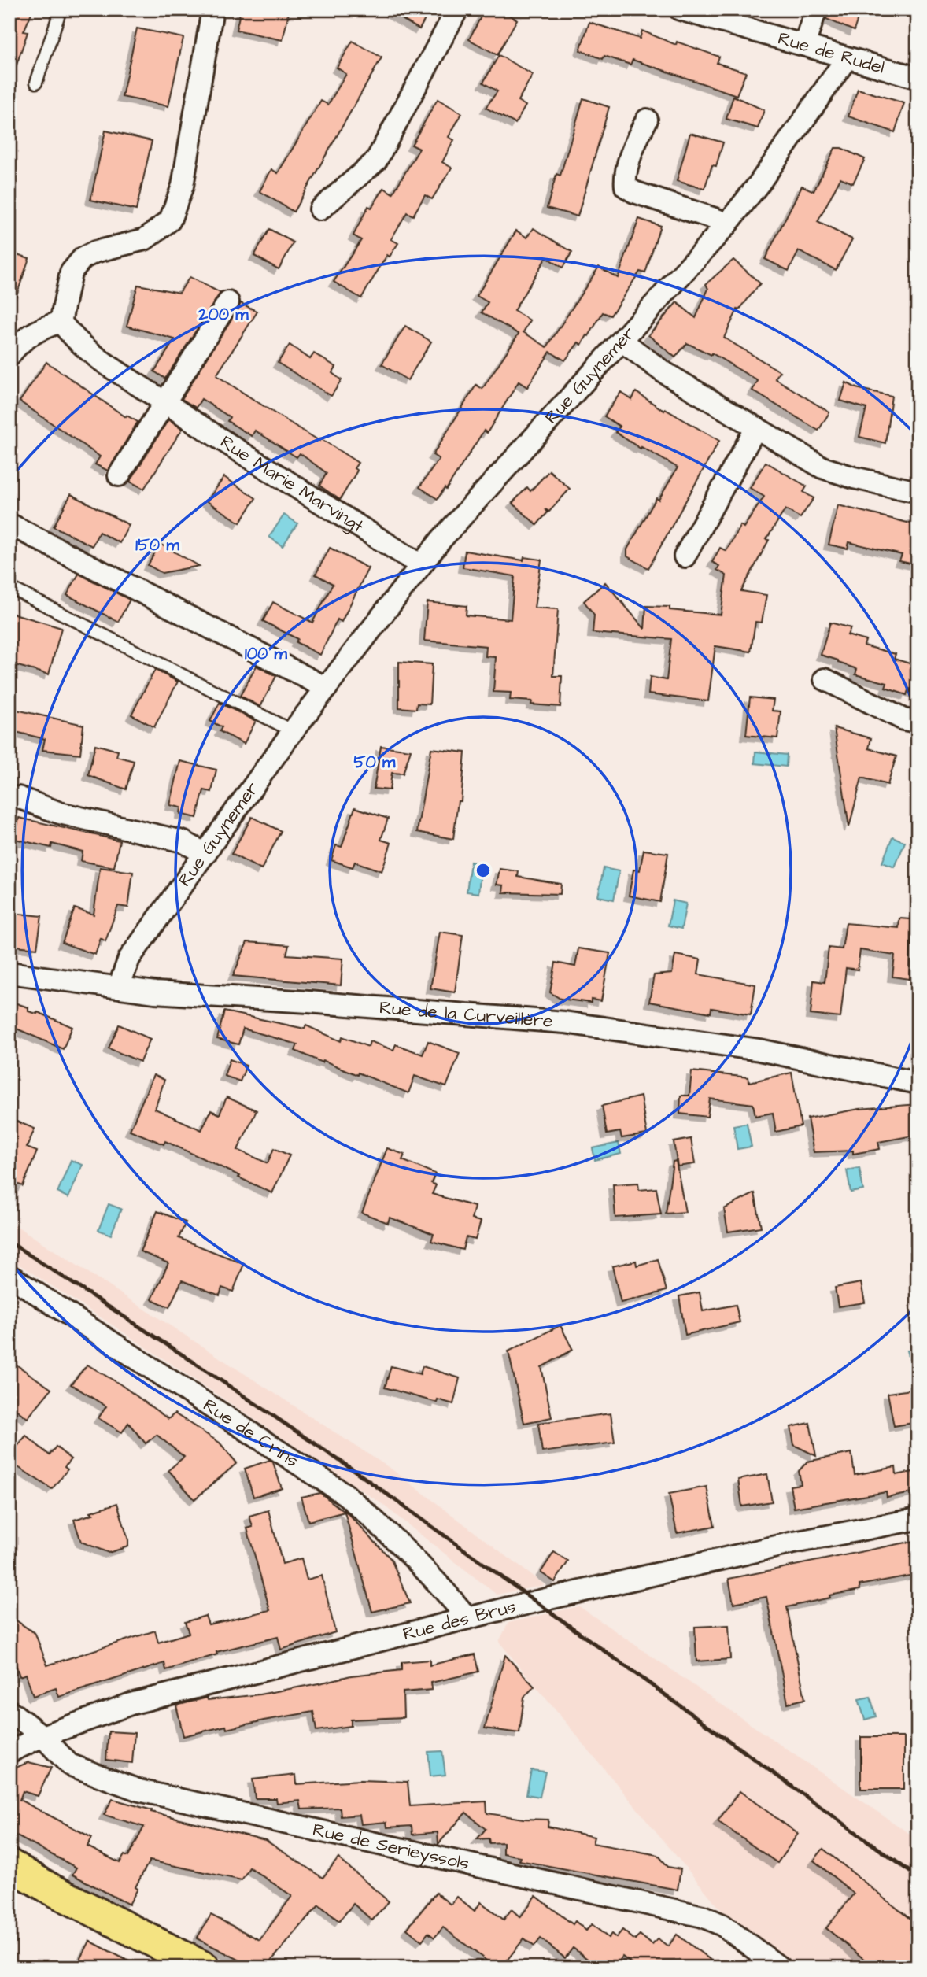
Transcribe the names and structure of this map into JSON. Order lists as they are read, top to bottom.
{
  "streets": {
    "street": [
      "Rue de Rudel",
      "Rue Guynemer",
      "Rue Marie Marvingt",
      "Rue de la Curveillère",
      "Rue de Crins",
      "Rue des Brus",
      "Rue de Serieyssols"
    ]
  },
  "crossings": [
    ["Rue de Rudel", "Rue Guynemer"],
    ["Rue Guynemer", "Rue Marie Marvingt"],
    ["Rue Guynemer", "Rue de la Curveillère"],
    ["Rue de Crins", "Rue des Brus"],
    ["Rue des Brus", "Rue de Serieyssols"]
  ],
  "rings": [
    "200 m",
    "150 m",
    "100 m",
    "50 m"
  ]
}
